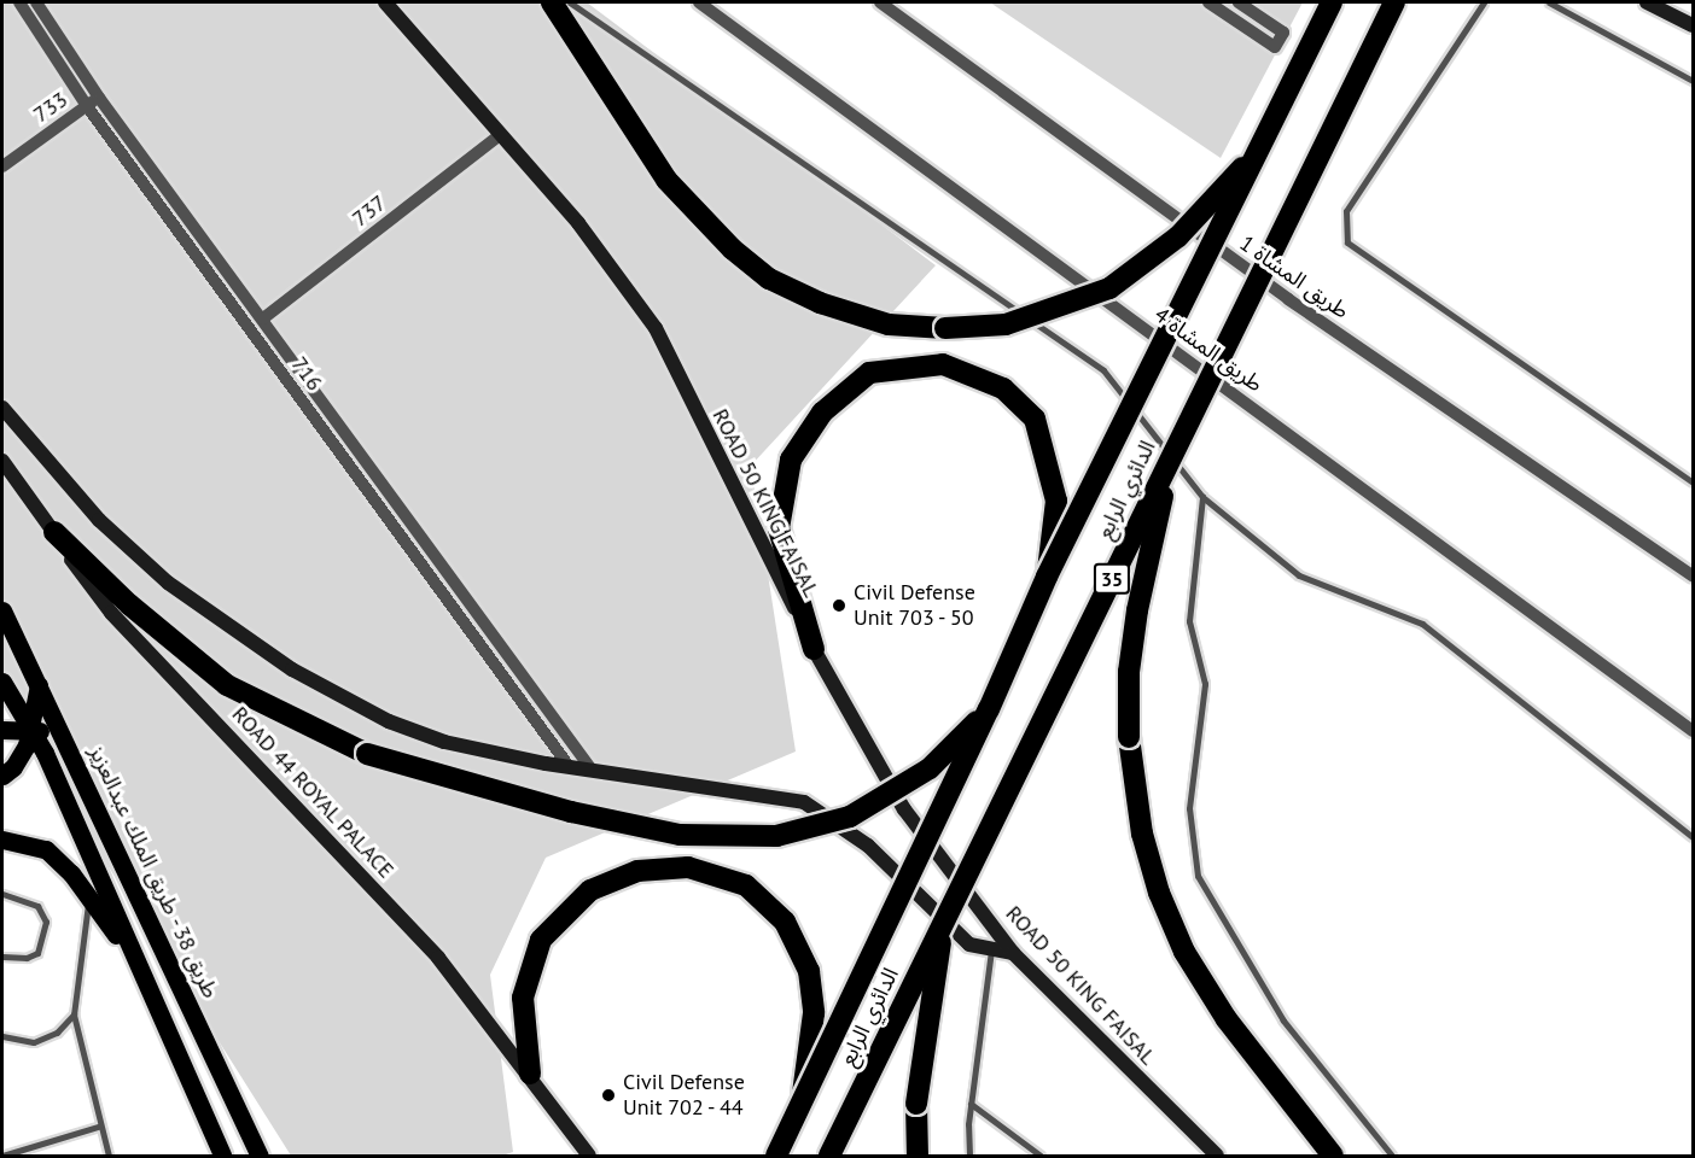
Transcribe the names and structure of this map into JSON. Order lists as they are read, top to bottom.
{
  "streets": {
    "highway": ["الدائري الرابع", "35"],
    "main road": ["ROAD 50 KING FAISAL", "ROAD 44 ROYAL PALACE", "طريق 38 - طريق الملك عبدالعزيز"],
    "street": [
      "733",
      "737",
      "طريق المشاة 1",
      "طريق المشاة 4",
      "716"
    ]
  },
  "crossings": [
    ["733", "716"],
    ["737", "ROAD 50 KING FAISAL"]
  ],
  "places": ["Civil Defense Unit 703 - 50", "Civil Defense Unit 702 - 44"]
}
